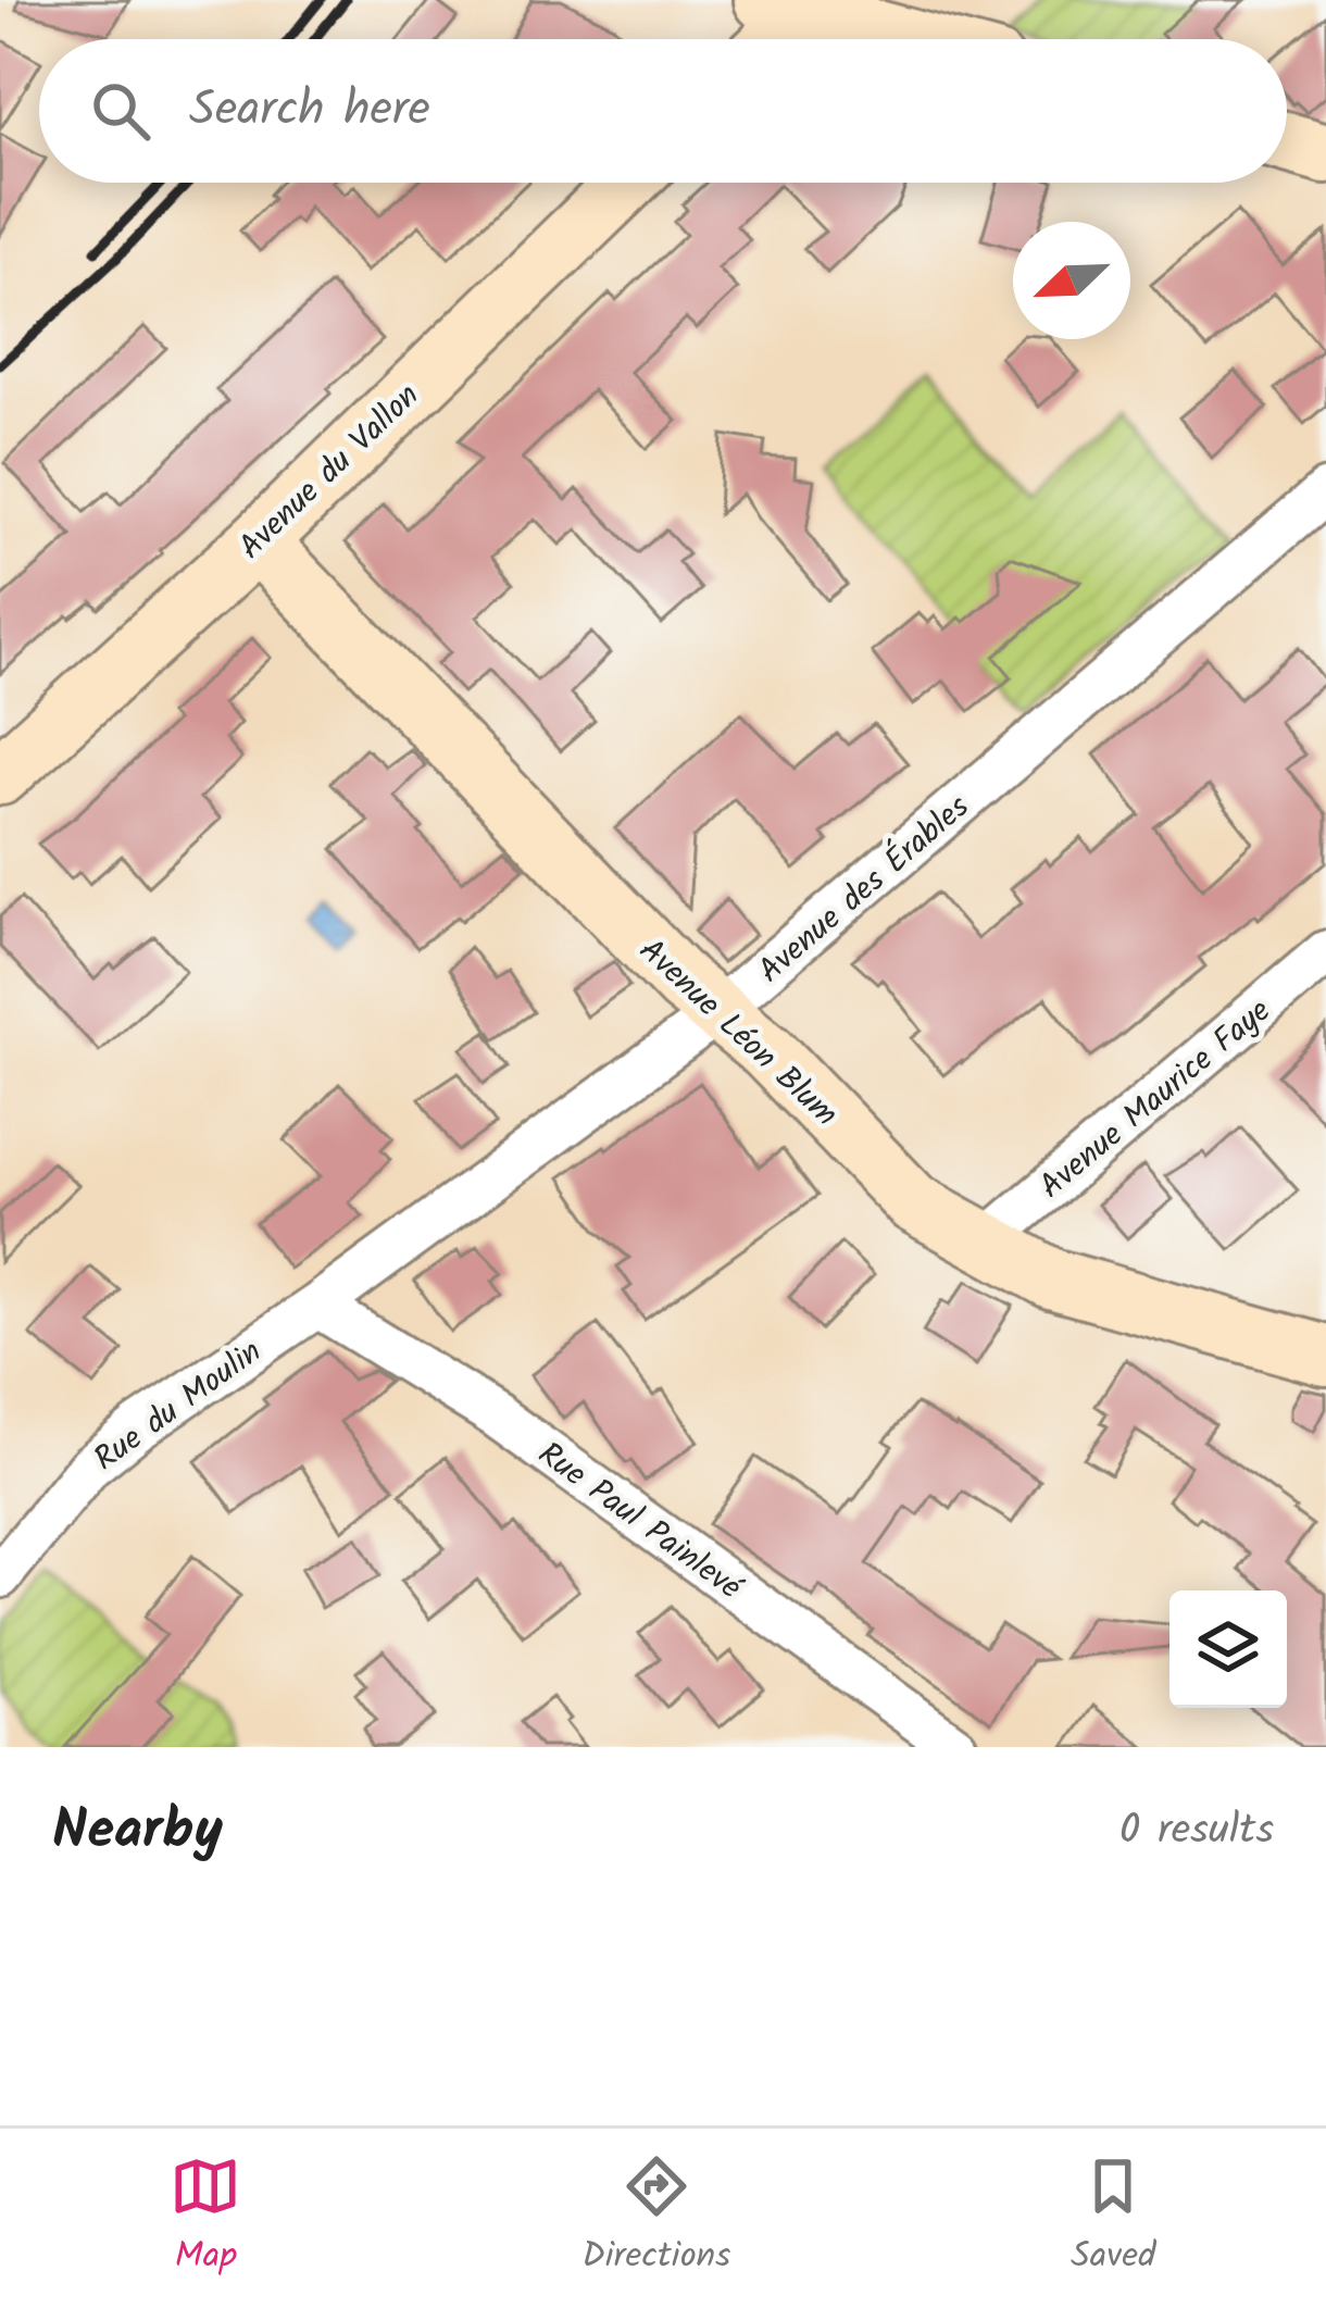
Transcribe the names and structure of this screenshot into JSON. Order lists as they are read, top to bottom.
{
  "streets": {
    "street": [
      "Avenue du Vallon",
      "Avenue des Érables",
      "Avenue Léon Blum",
      "Avenue Maurice Faye",
      "Rue du Moulin",
      "Rue Paul Painlevé"
    ]
  },
  "crossings": [
    ["Avenue du Vallon", "Avenue Léon Blum"],
    ["Avenue des Érables", "Avenue Léon Blum"],
    ["Avenue des Érables", "Rue du Moulin"],
    ["Avenue des Érables", "Rue Paul Painlevé"],
    ["Avenue Léon Blum", "Avenue Maurice Faye"],
    ["Rue du Moulin", "Rue Paul Painlevé"]
  ],
  "north": "bottom left",
  "page": {
    "search": "Search here",
    "heading": ["Nearby", "0 results"],
    "nav": ["Map", "Directions", "Saved"]
  }
}
